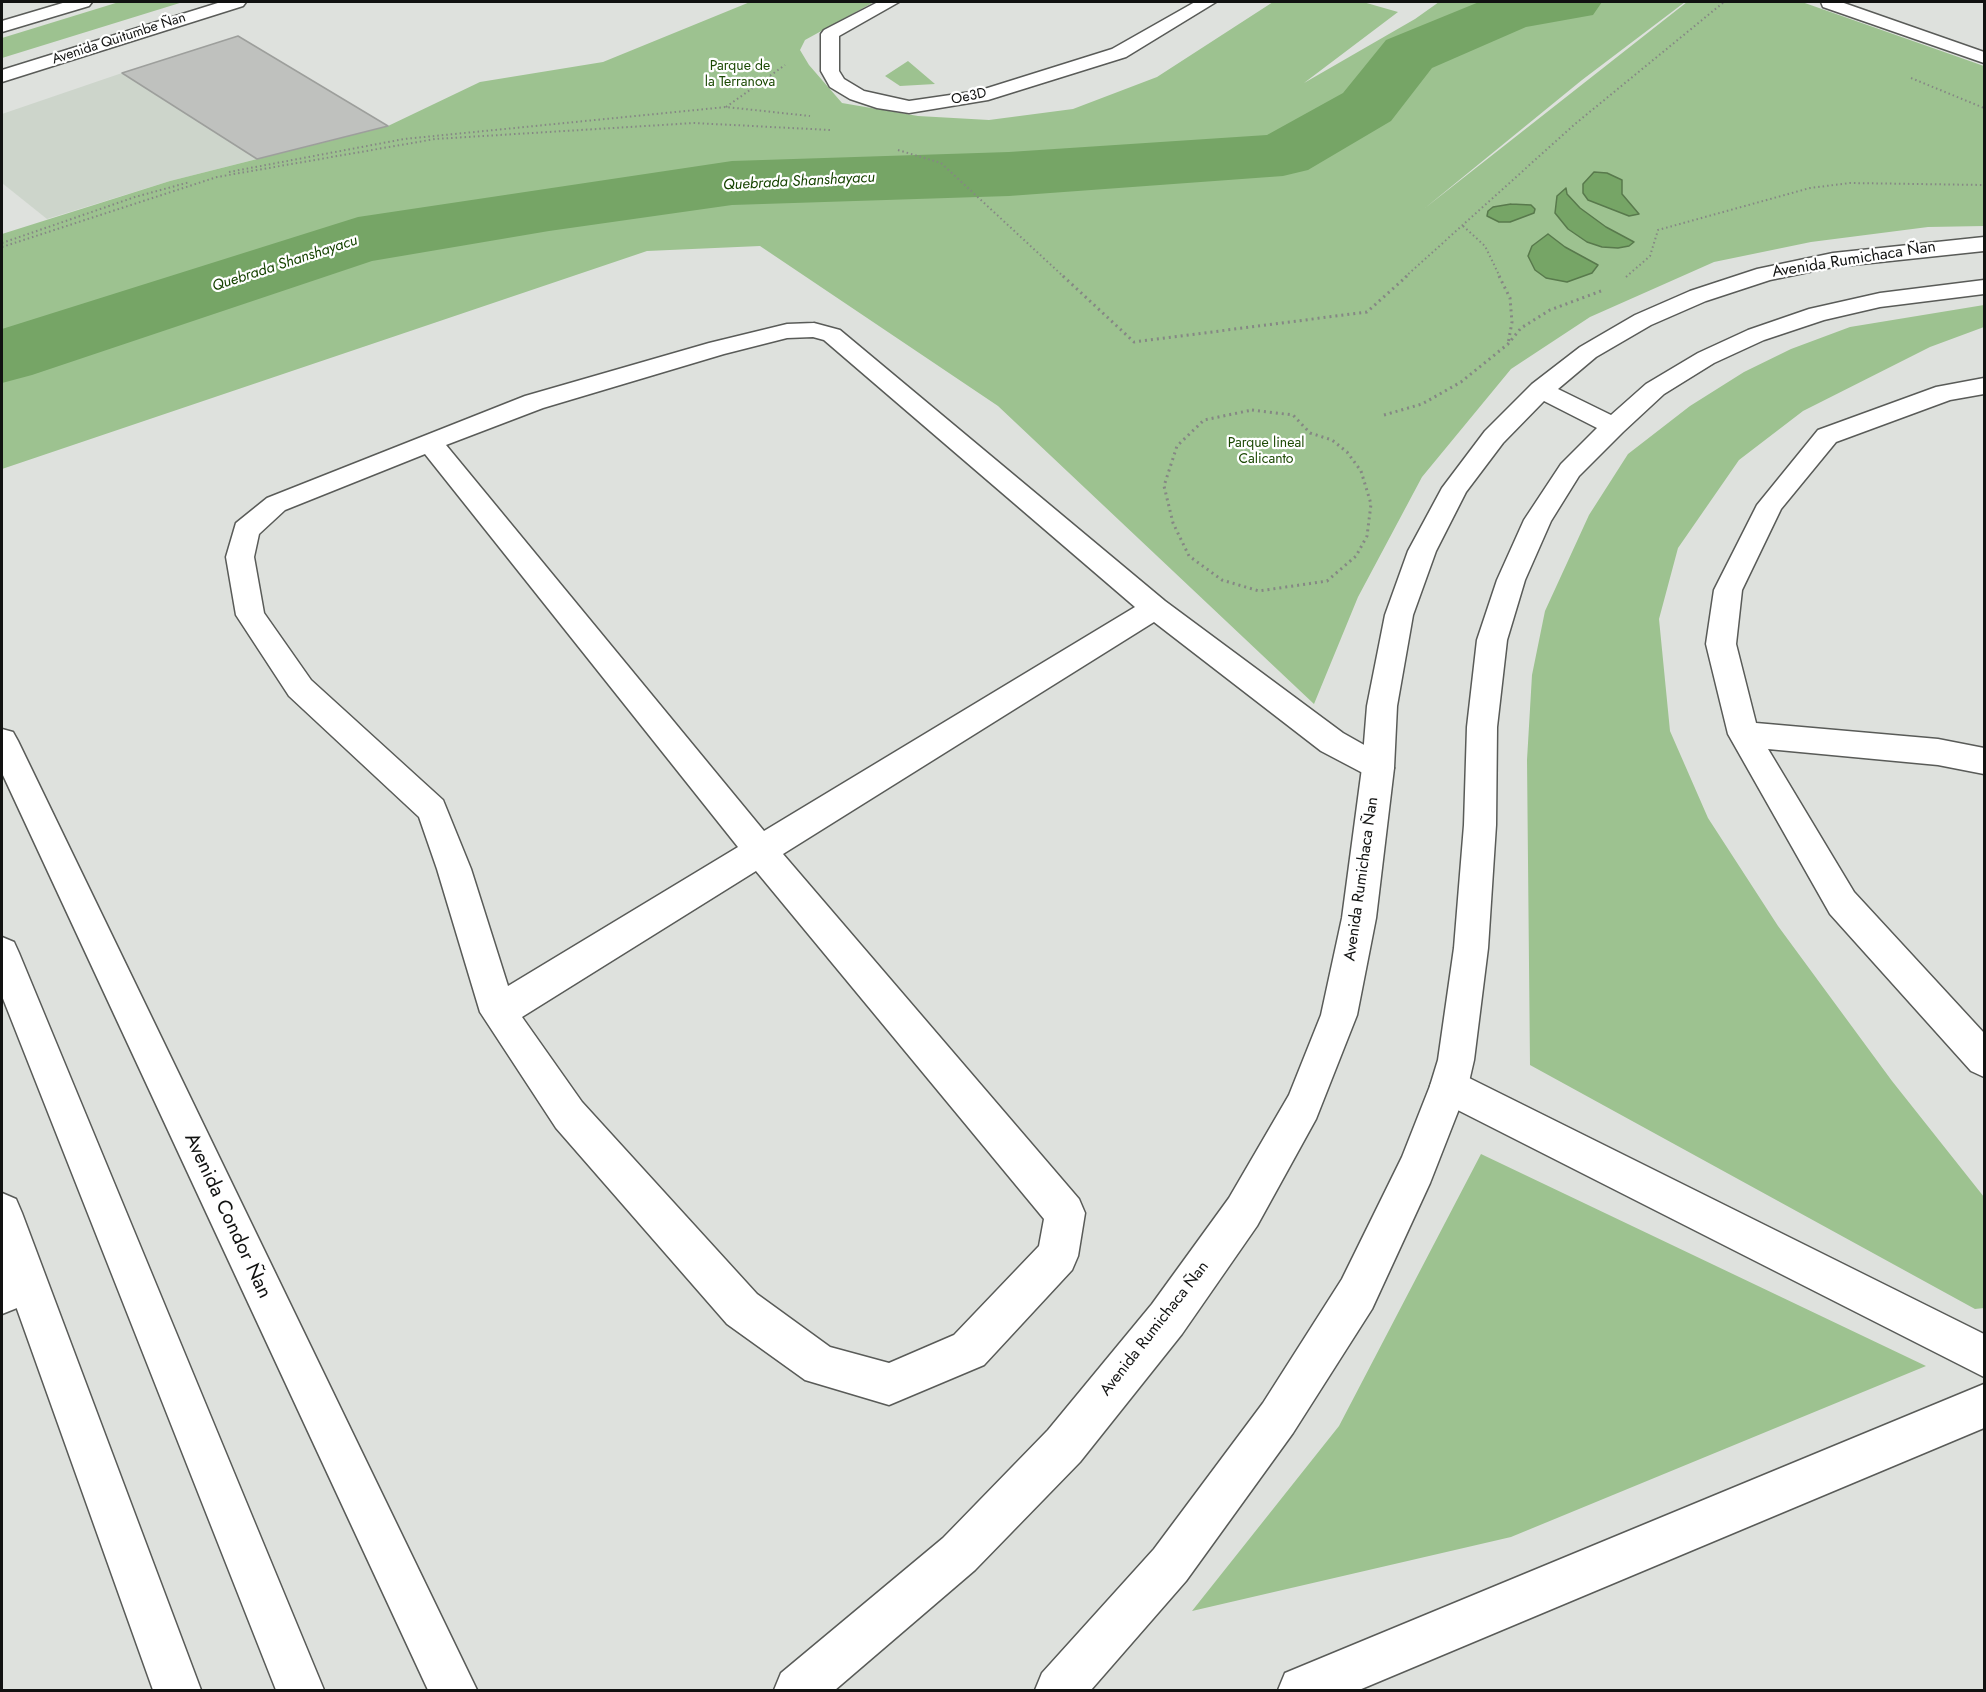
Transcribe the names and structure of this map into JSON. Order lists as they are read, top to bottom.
{
  "streets": {
    "main road": [
      "Avenida Quitumbe Ñan",
      "Oe3D",
      "Avenida Rumichaca Ñan",
      "Avenida Condor Ñan"
    ]
  },
  "water": ["Quebrada Shanshayacu"],
  "parks": ["Parque de la Terranova", "Parque lineal Calicanto"]
}
